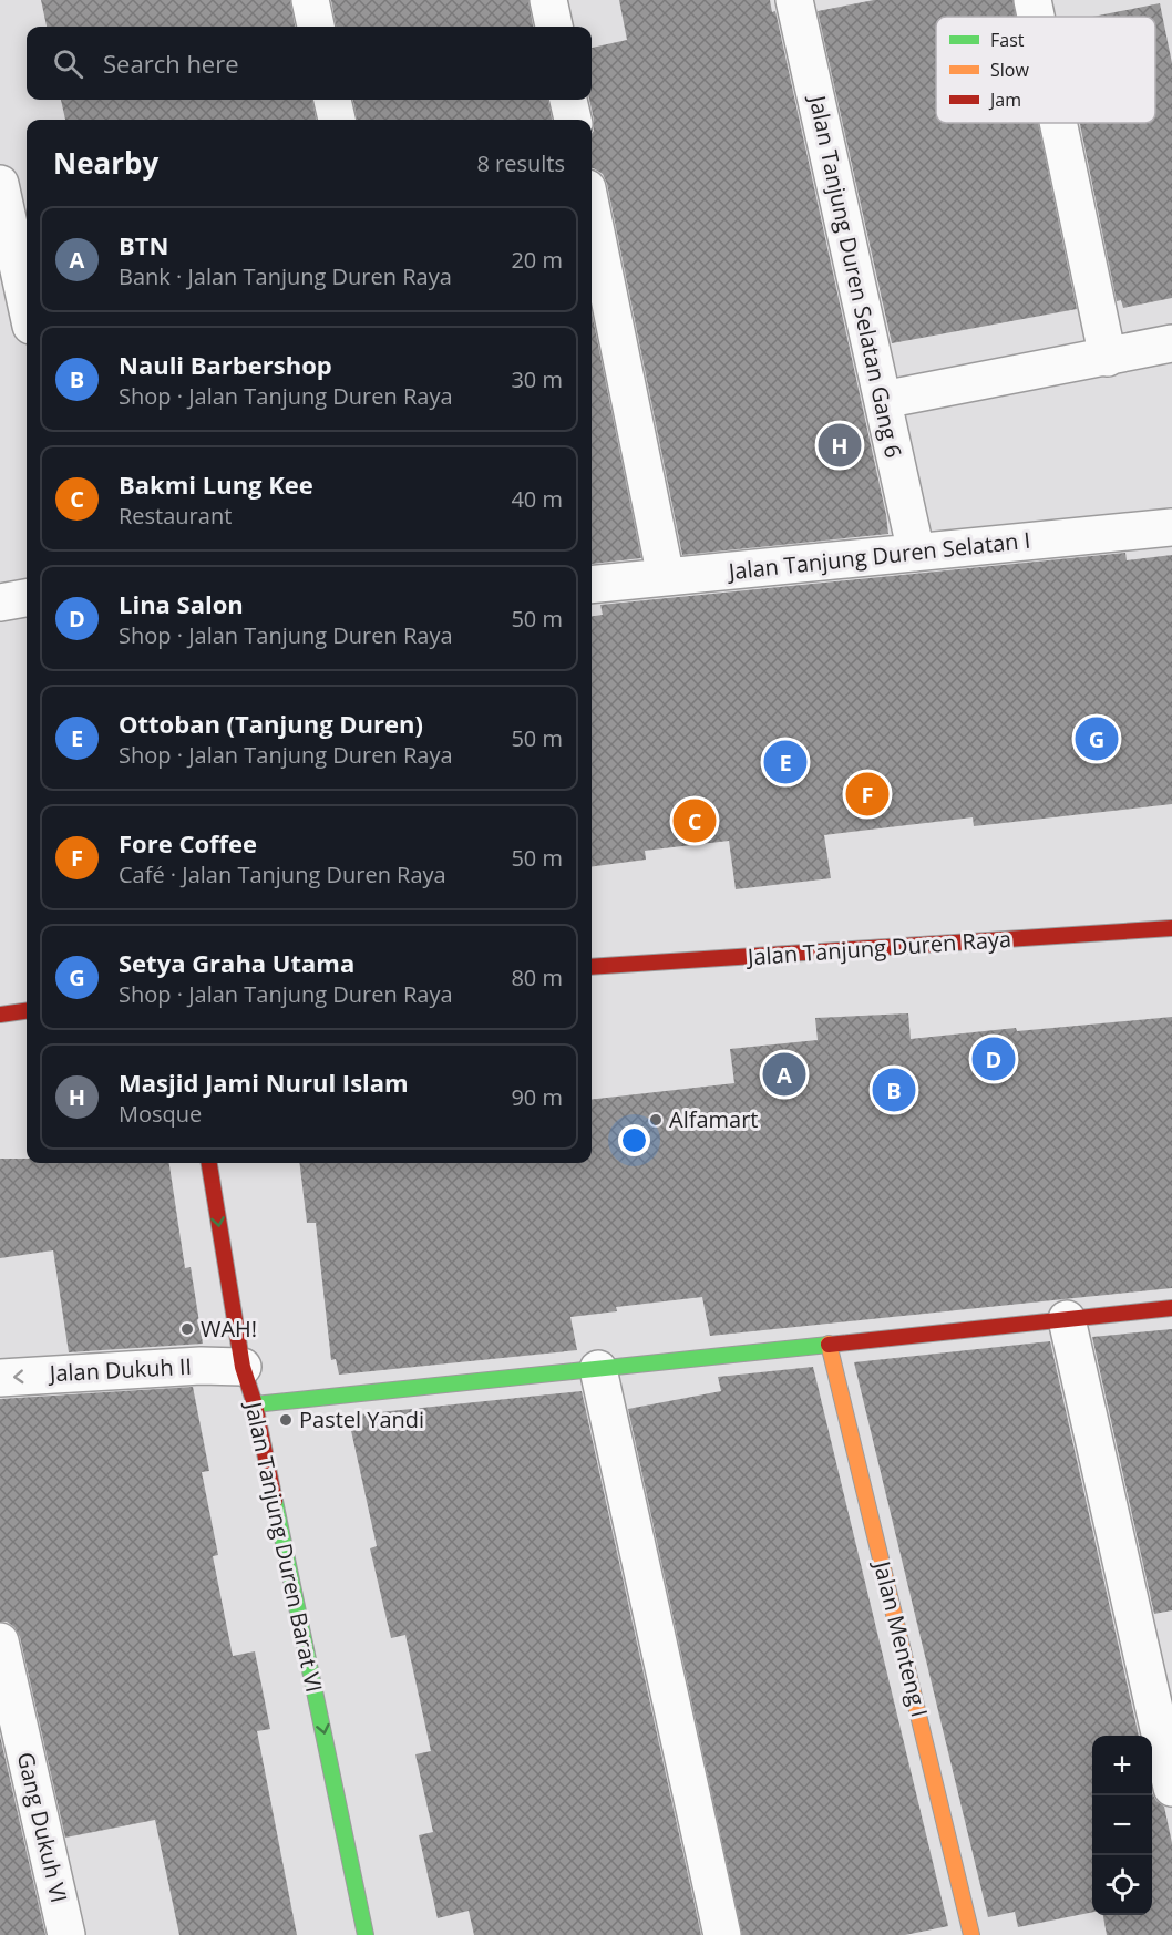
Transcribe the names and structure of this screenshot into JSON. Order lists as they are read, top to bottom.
{
  "streets": {
    "street": [
      "Jalan Tanjung Duren Selatan Gang 6",
      "Jalan Tanjung Duren Selatan I",
      "Jalan Tanjung Duren Raya",
      "Jalan Dukuh II",
      "Jalan Tanjung Duren Barat VI",
      "Jalan Menteng I",
      "Gang Dukuh VI"
    ]
  },
  "crossings": [
    ["Jalan Tanjung Duren Selatan Gang 6", "Jalan Tanjung Duren Selatan I"],
    ["Jalan Dukuh II", "Jalan Tanjung Duren Barat VI"]
  ],
  "one_way": ["Jalan Dukuh II", "Jalan Tanjung Duren Barat VI"],
  "places": ["Alfamart", "WAH!", "Pastel Yandi"],
  "legend": ["Fast", "Slow", "Jam"],
  "page": {
    "search": "Search here",
    "heading": ["Nearby", "8 results"],
    "list": [
      {
        "mark": "A",
        "name": "BTN",
        "note": "Bank · Jalan Tanjung Duren Raya",
        "value": "20 m"
      },
      {
        "mark": "B",
        "name": "Nauli Barbershop",
        "note": "Shop · Jalan Tanjung Duren Raya",
        "value": "30 m"
      },
      {
        "mark": "C",
        "name": "Bakmi Lung Kee",
        "note": "Restaurant",
        "value": "40 m"
      },
      {
        "mark": "D",
        "name": "Lina Salon",
        "note": "Shop · Jalan Tanjung Duren Raya",
        "value": "50 m"
      },
      {
        "mark": "E",
        "name": "Ottoban (Tanjung Duren)",
        "note": "Shop · Jalan Tanjung Duren Raya",
        "value": "50 m"
      },
      {
        "mark": "F",
        "name": "Fore Coffee",
        "note": "Café · Jalan Tanjung Duren Raya",
        "value": "50 m"
      },
      {
        "mark": "G",
        "name": "Setya Graha Utama",
        "note": "Shop · Jalan Tanjung Duren Raya",
        "value": "80 m"
      },
      {
        "mark": "H",
        "name": "Masjid Jami Nurul Islam",
        "note": "Mosque",
        "value": "90 m"
      }
    ],
    "pins": [
      "H",
      "G",
      "E",
      "F",
      "C",
      "D",
      "A",
      "B"
    ],
    "map_buttons": ["+", "−"]
  }
}
